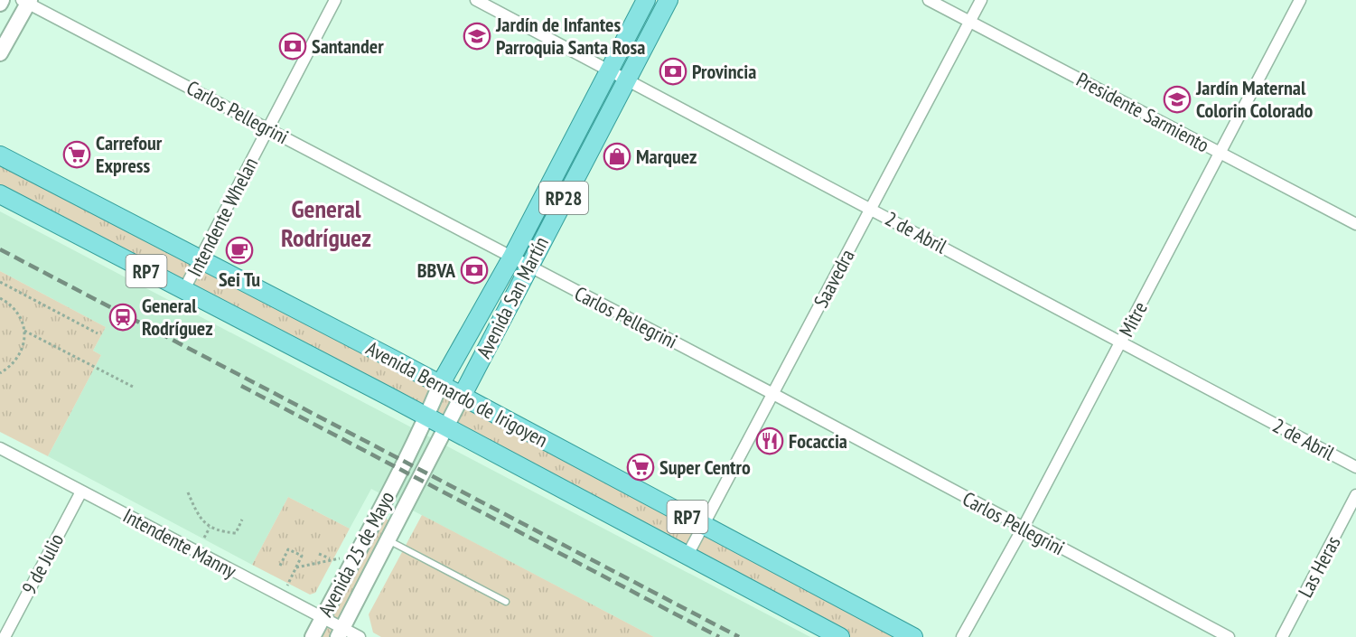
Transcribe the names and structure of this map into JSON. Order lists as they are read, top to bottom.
{
  "streets": {
    "main road": [
      "RP28",
      "RP7",
      "Avenida San Martín",
      "Avenida Bernardo de Irigoyen",
      "Avenida 25 de Mayo"
    ],
    "street": [
      "Carlos Pellegrini",
      "Presidente Sarmiento",
      "Intendente Whelan",
      "2 de Abril",
      "Saavedra",
      "Mitre",
      "Intendente Manny",
      "9 de Julio",
      "Las Heras"
    ]
  },
  "crossings": [
    ["Carlos Pellegrini", "Intendente Whelan"],
    ["Carlos Pellegrini", "Saavedra"],
    ["Carlos Pellegrini", "Avenida San Martín"],
    ["Carlos Pellegrini", "Mitre"],
    ["Presidente Sarmiento", "Saavedra"],
    ["Presidente Sarmiento", "Mitre"],
    ["Intendente Whelan", "Avenida Bernardo de Irigoyen"],
    ["2 de Abril", "Saavedra"],
    ["2 de Abril", "Avenida San Martín"],
    ["2 de Abril", "Mitre"],
    ["Saavedra", "Avenida Bernardo de Irigoyen"],
    ["Avenida San Martín", "Avenida Bernardo de Irigoyen"],
    ["Avenida San Martín", "Avenida 25 de Mayo"],
    ["Intendente Manny", "Avenida 25 de Mayo"],
    ["Intendente Manny", "9 de Julio"]
  ],
  "districts": ["General Rodríguez"],
  "places": {
    "school or university": ["Jardín de Infantes Parroquia Santa Rosa", "Jardín Maternal Colorin Colorado"],
    "bank": ["Santander", "Provincia", "BBVA"],
    "supermarket": ["Carrefour Express", "Super Centro"],
    "shop": ["Marquez"],
    "cafe": ["Sei Tu"],
    "station": ["General Rodríguez"],
    "restaurant": ["Focaccia"]
  }
}
